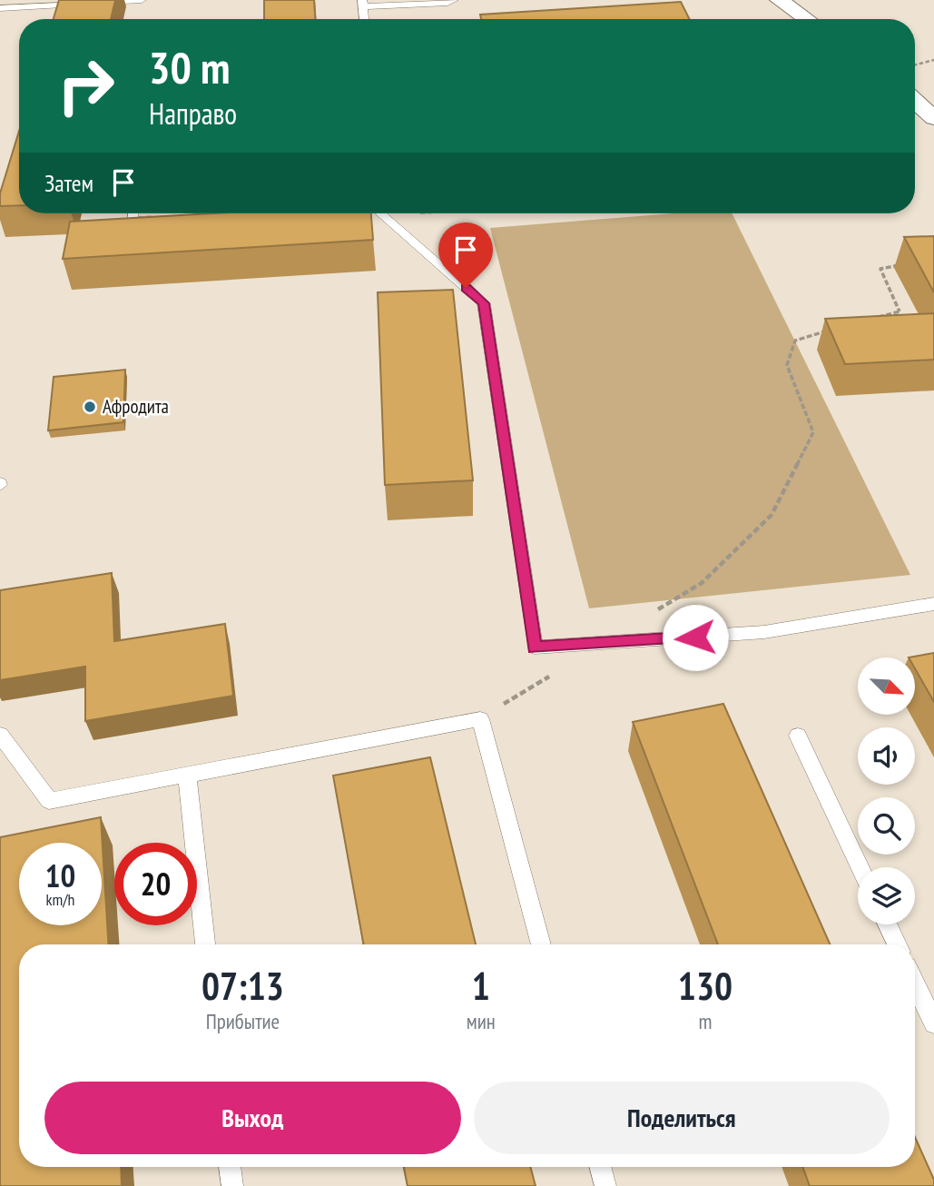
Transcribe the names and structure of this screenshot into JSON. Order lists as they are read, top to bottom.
{
  "places": ["Афродита"],
  "north": "bottom right",
  "page": {
    "turn": ["30 m", "Направо"],
    "then": "Затем",
    "speed": "10 km/h",
    "limit": "20",
    "eta": [
      "07:13",
      "Прибытие",
      "1",
      "мин",
      "130",
      "m"
    ],
    "buttons": ["Выход", "Поделиться"]
  }
}
